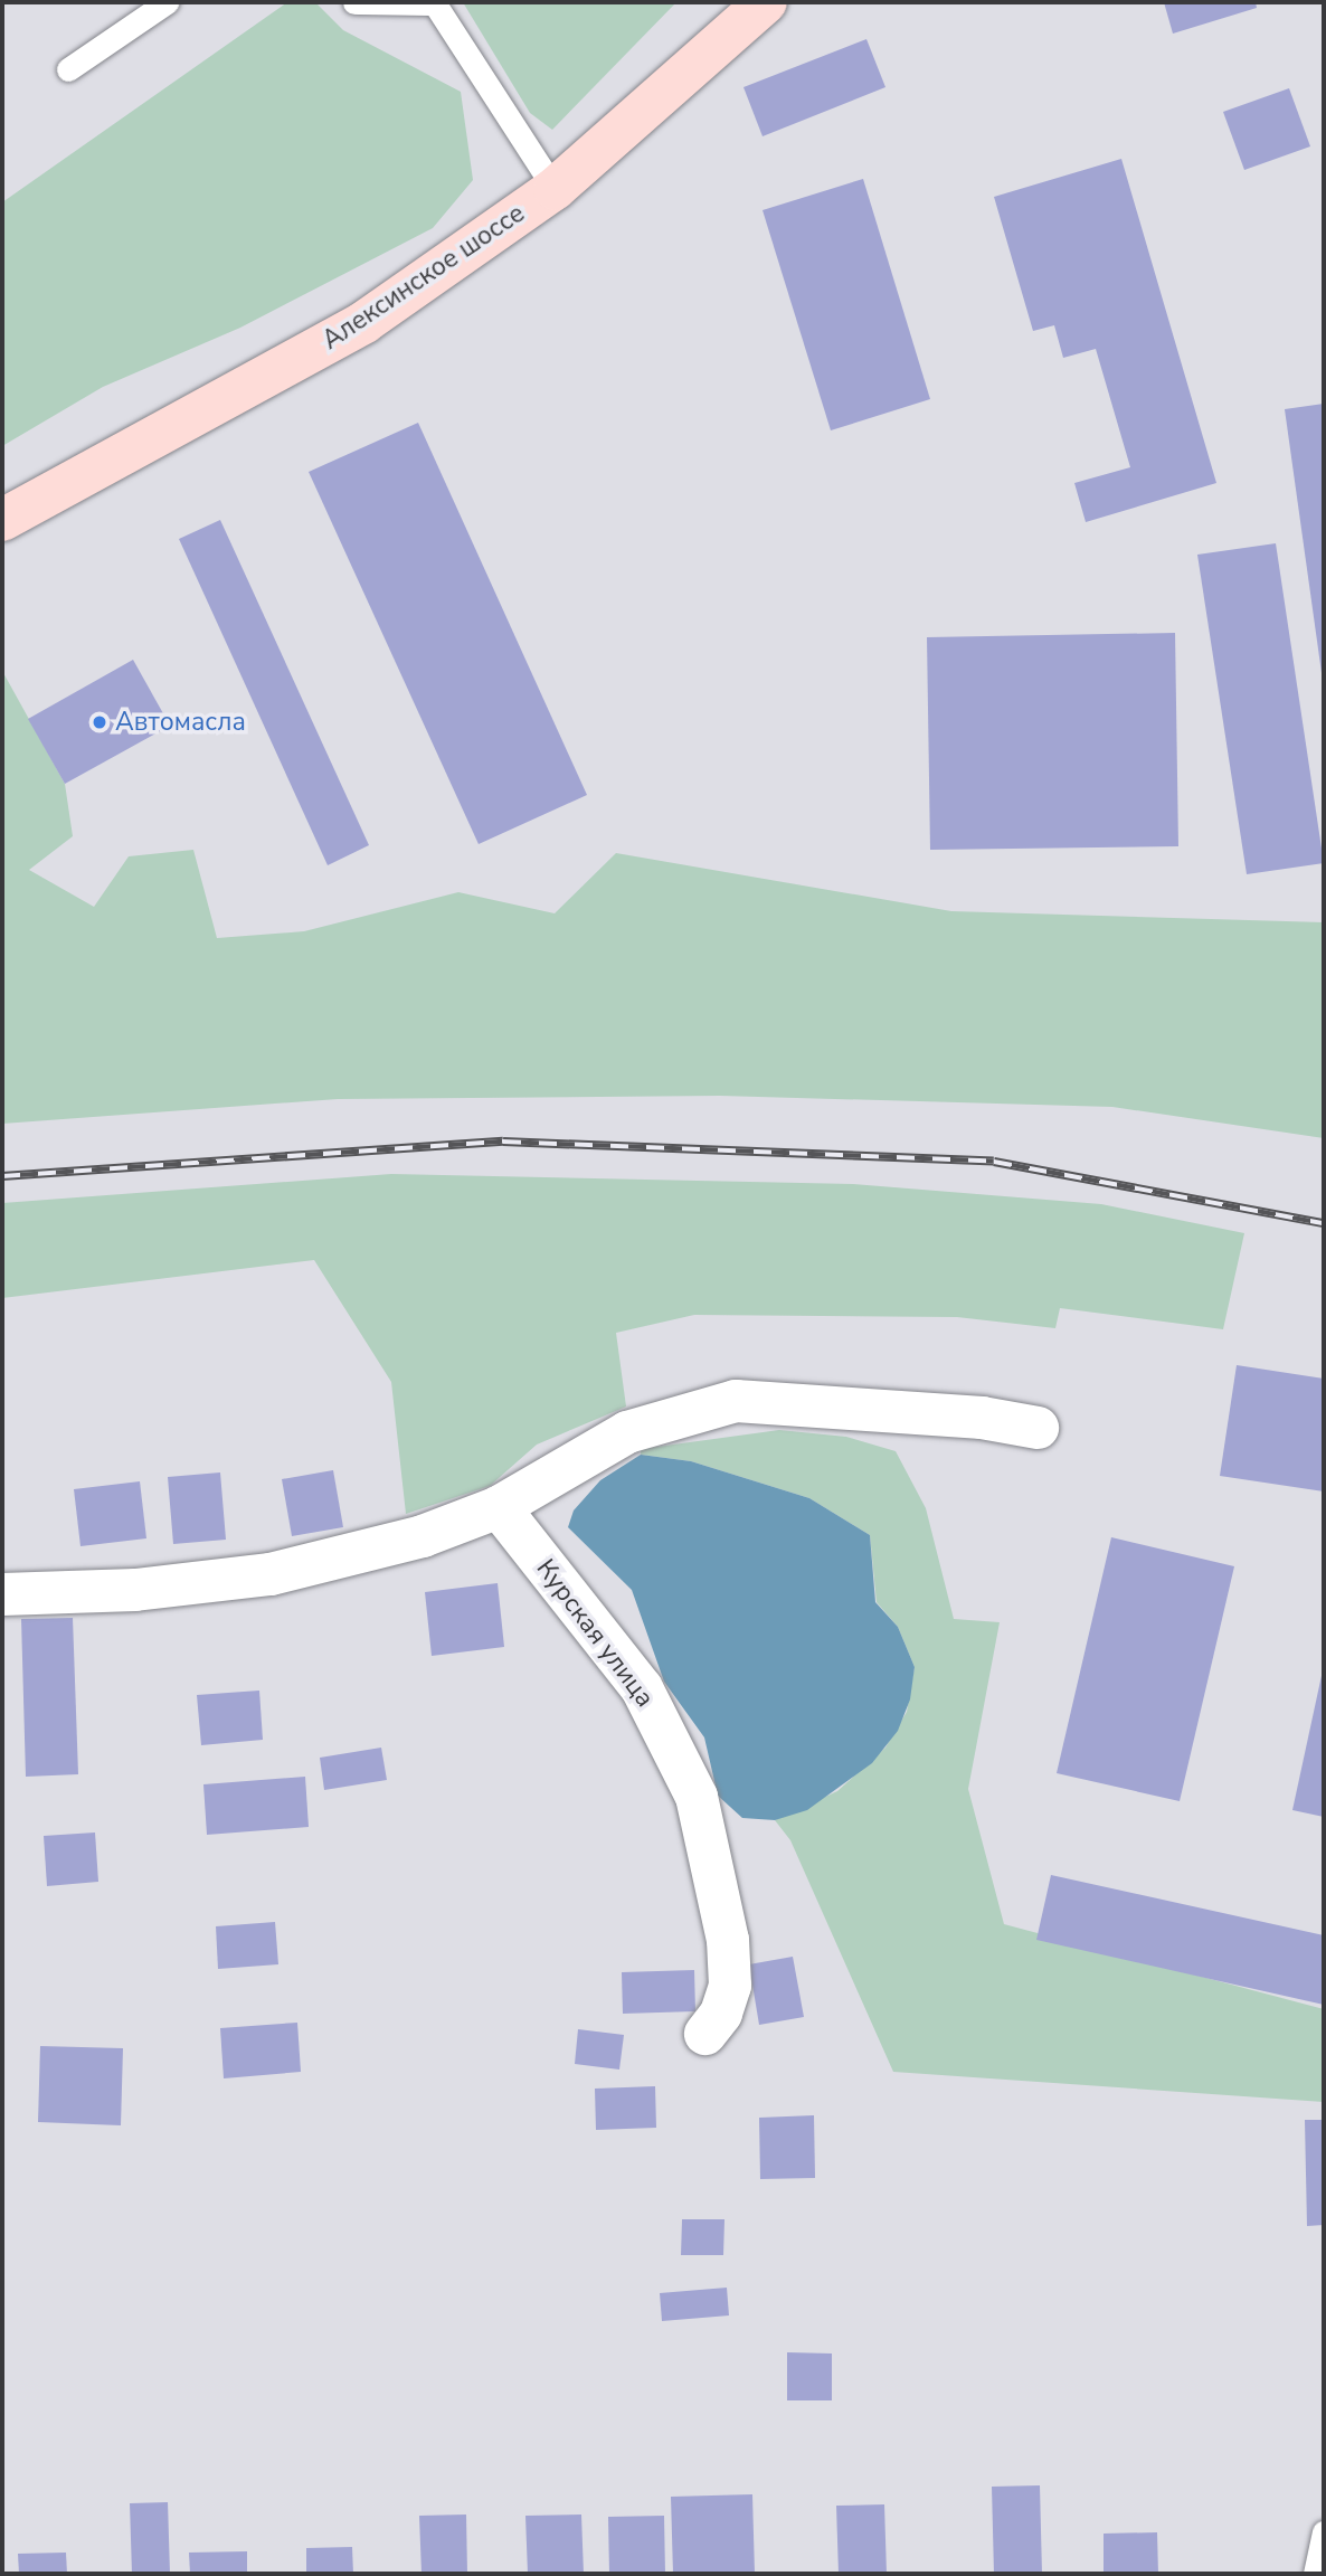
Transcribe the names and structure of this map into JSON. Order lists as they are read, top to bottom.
{
  "streets": {
    "main road": ["Алексинское шоссе"],
    "street": ["Курская улица"]
  },
  "places": ["Автомасла"]
}
